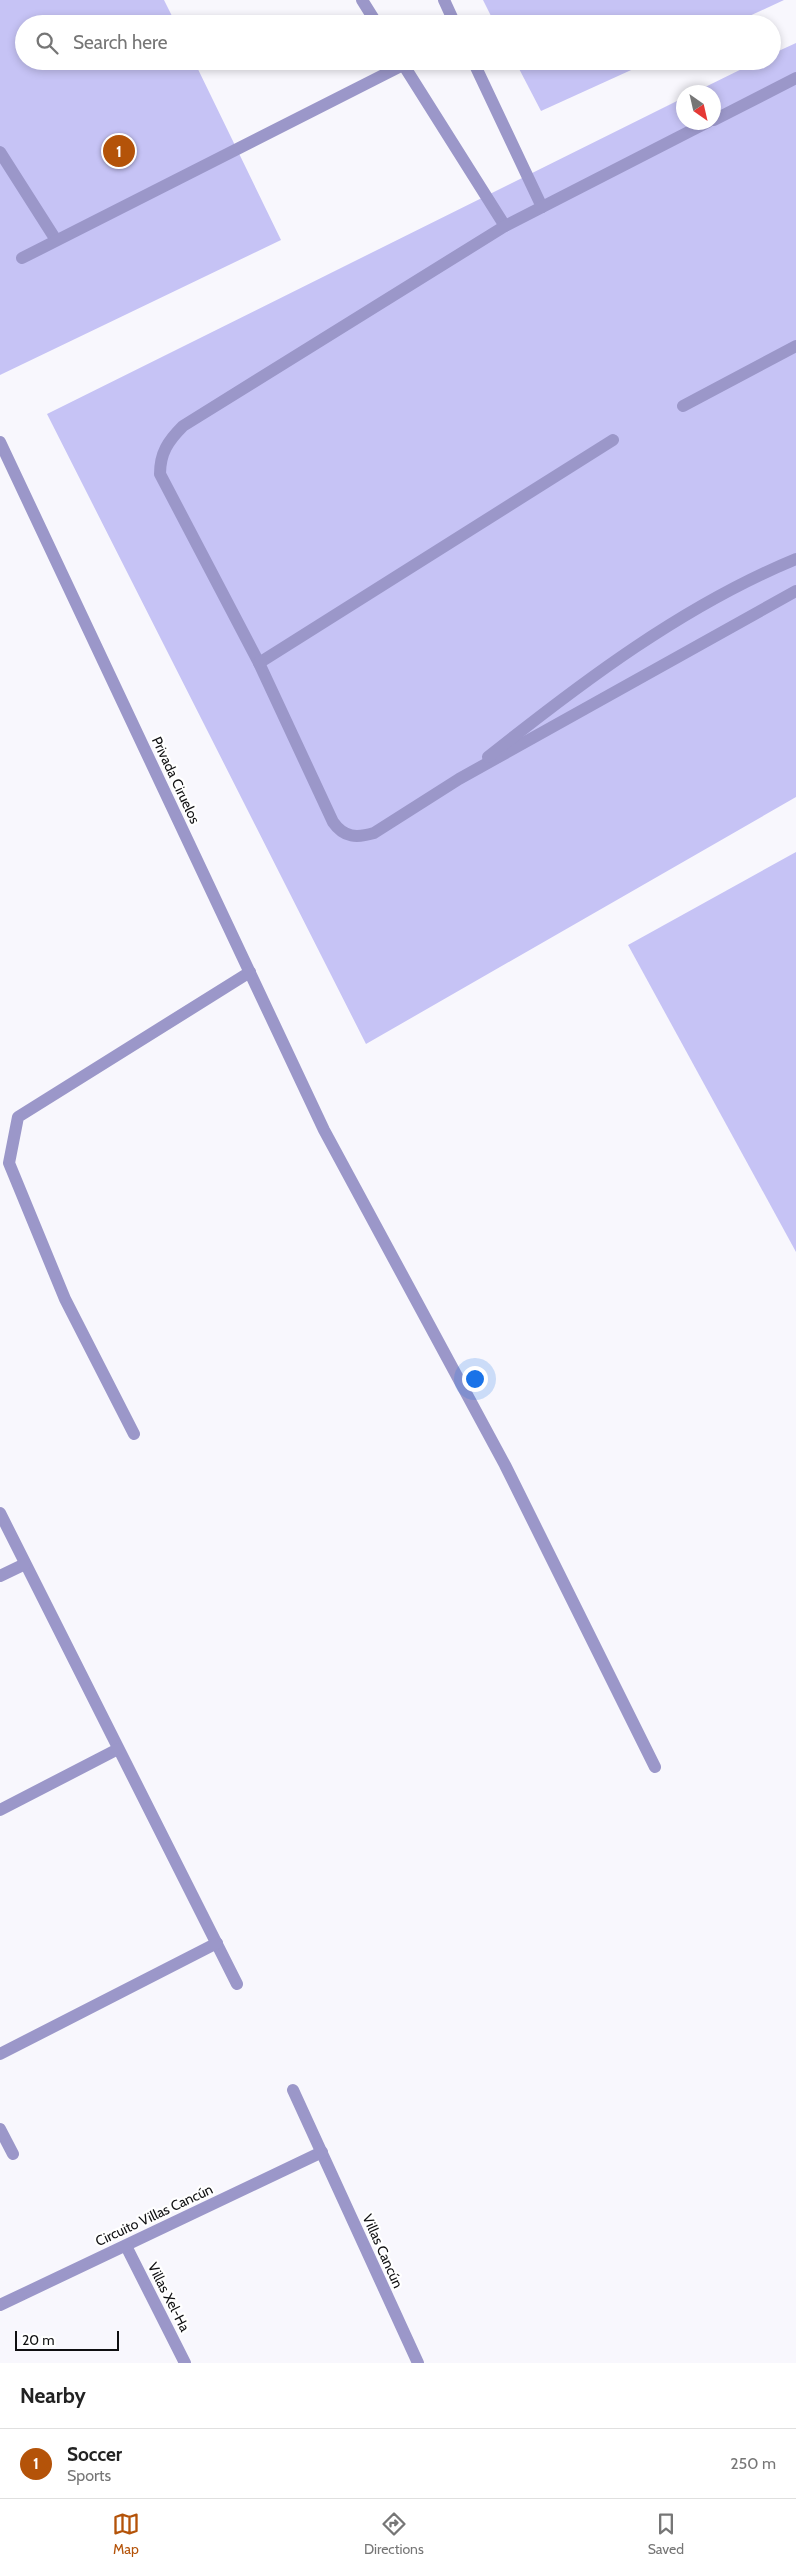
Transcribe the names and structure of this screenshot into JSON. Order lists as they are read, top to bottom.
{
  "streets": {
    "street": [
      "Privada Ciruelos",
      "Circuito Villas Cancún",
      "Villas Cancún",
      "Villas Xel-Ha"
    ]
  },
  "crossings": [
    ["Circuito Villas Cancún", "Villas Cancún"],
    ["Circuito Villas Cancún", "Villas Xel-Ha"]
  ],
  "scale_bar": "20 m",
  "north": "bottom right",
  "page": {
    "search": "Search here",
    "pins": "1",
    "scale": "20 m",
    "heading": "Nearby",
    "list": [
      {
        "mark": "1",
        "name": "Soccer",
        "note": "Sports",
        "value": "250 m"
      }
    ],
    "nav": ["Map", "Directions", "Saved"]
  }
}
